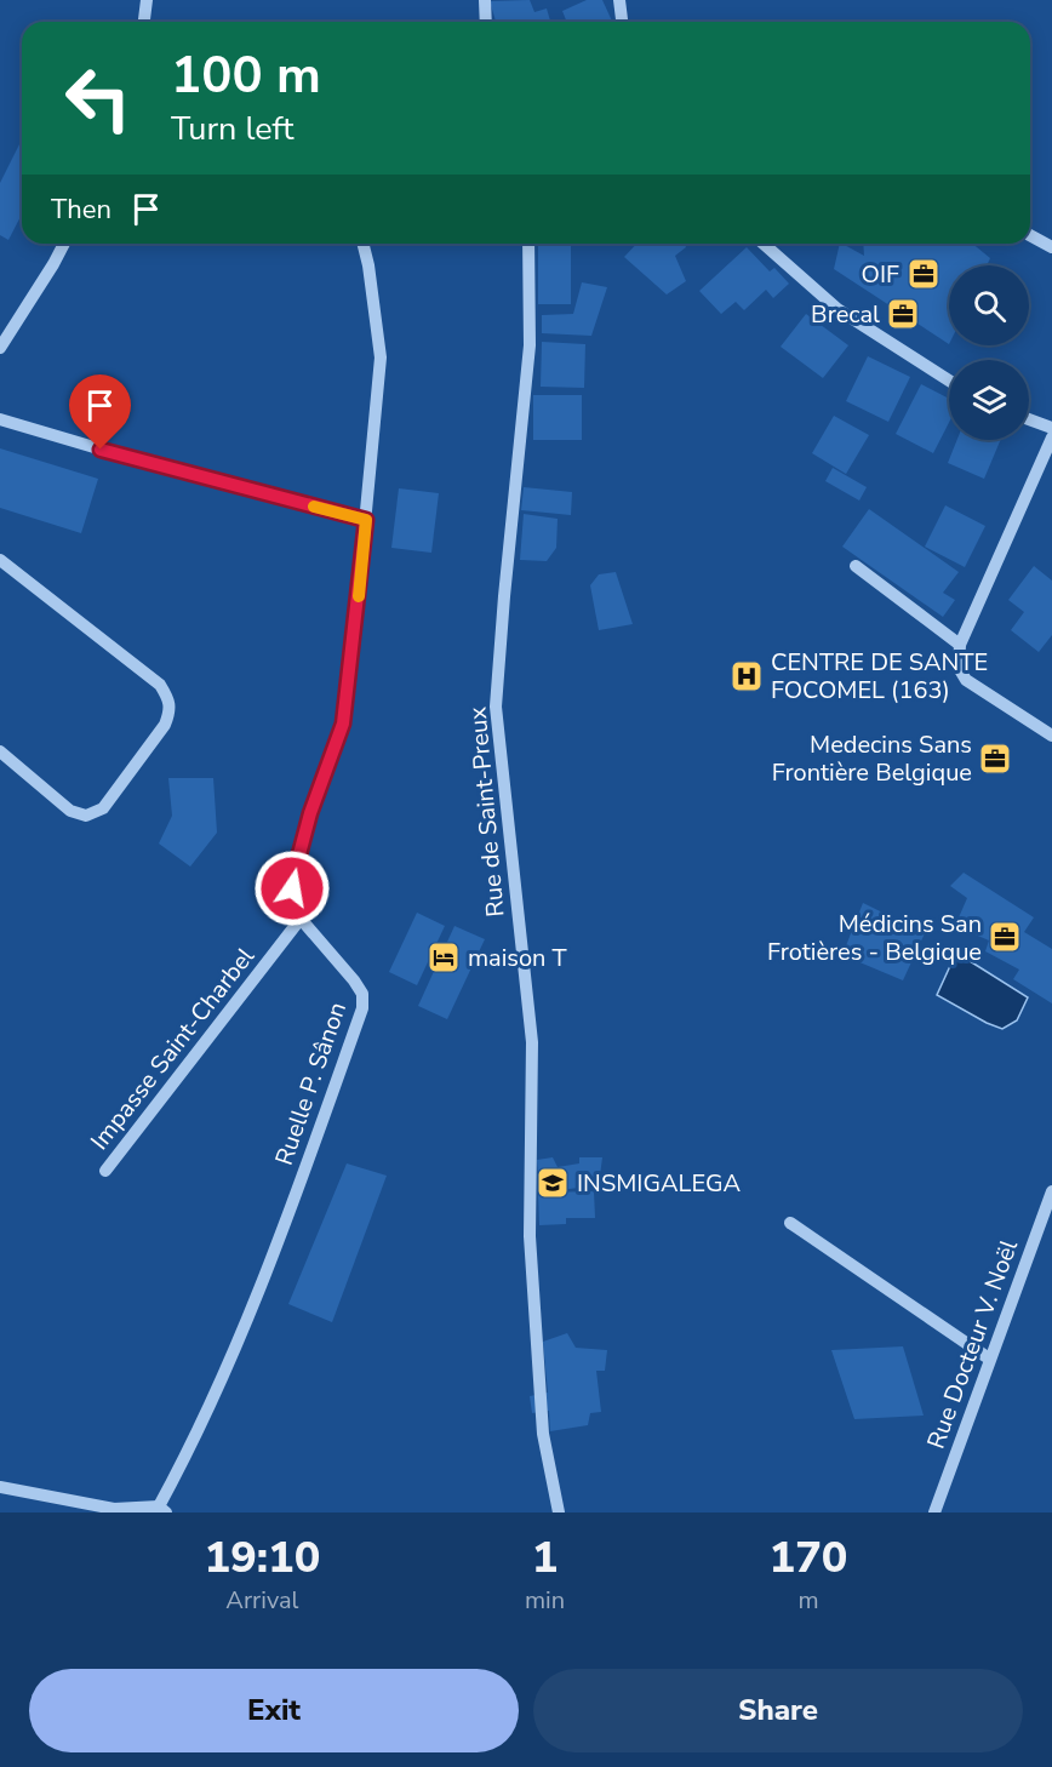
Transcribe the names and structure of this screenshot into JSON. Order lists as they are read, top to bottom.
{
  "streets": {
    "street": [
      "Rue de Saint-Preux",
      "Impasse Saint-Charbel",
      "Ruelle P. Sânon",
      "Rue Docteur V. Noël"
    ]
  },
  "crossings": [
    ["Impasse Saint-Charbel", "Ruelle P. Sânon"]
  ],
  "places": {
    "office": [
      "OIF",
      "Brecal",
      "Medecins Sans Frontière Belgique",
      "Médicins San Frotières - Belgique"
    ],
    "hospital": ["CENTRE DE SANTE FOCOMEL (163)"],
    "hotel": ["maison T"],
    "school or university": ["INSMIGALEGA"]
  },
  "page": {
    "turn": ["100 m", "Turn left"],
    "then": "Then",
    "eta": [
      "19:10",
      "Arrival",
      "1",
      "min",
      "170",
      "m"
    ],
    "buttons": ["Exit", "Share"]
  }
}
